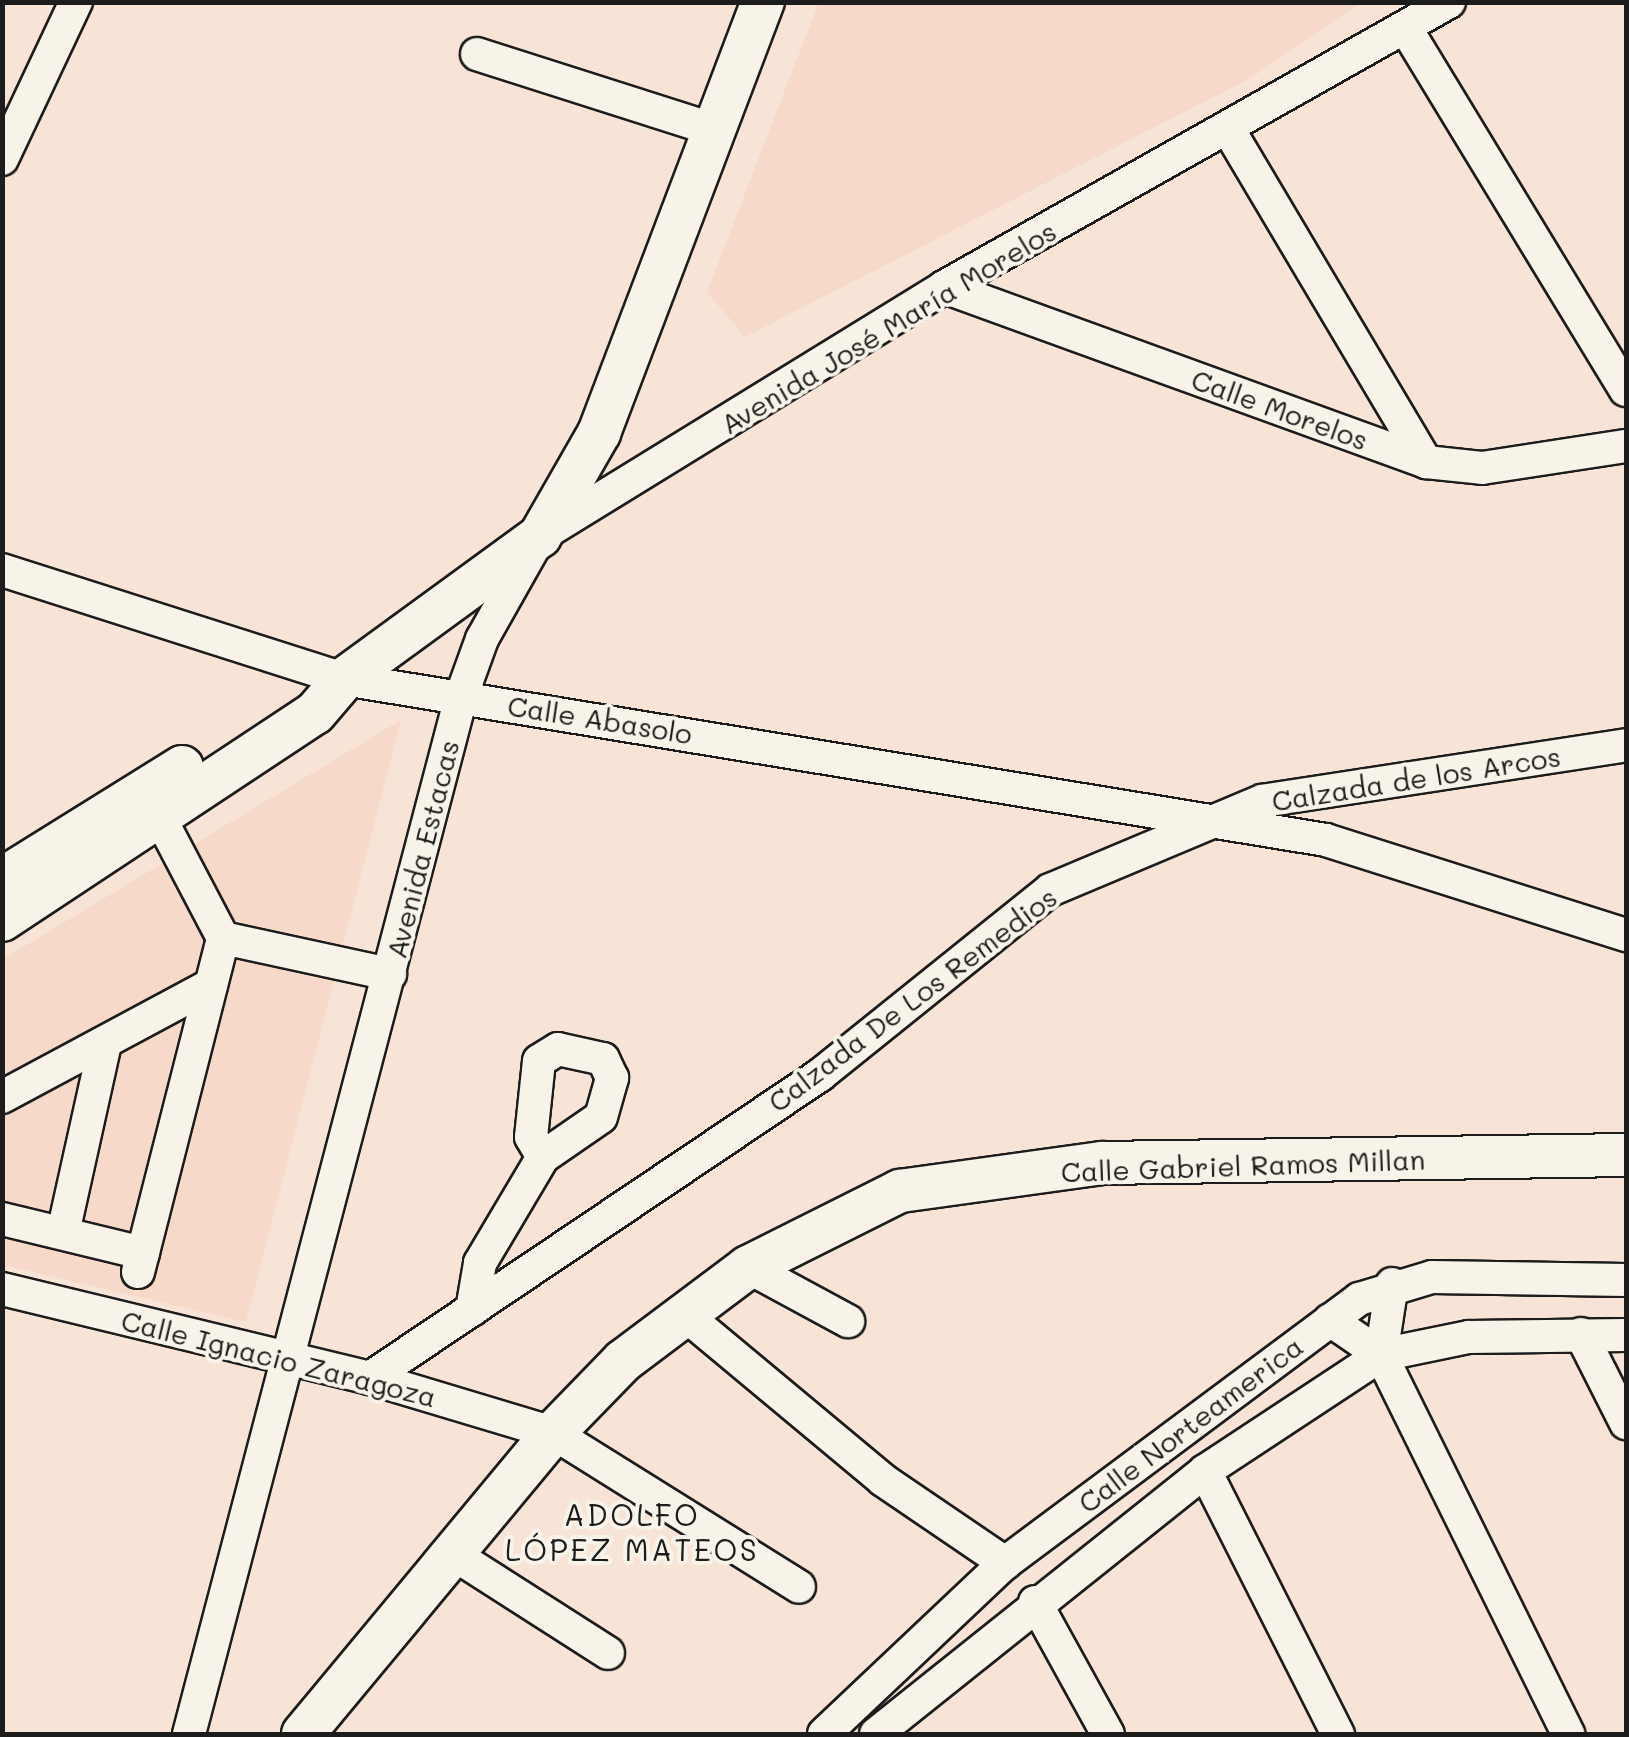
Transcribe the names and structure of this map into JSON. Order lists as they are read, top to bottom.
{
  "streets": {
    "main road": ["Avenida José María Morelos", "Avenida Estacas", "Calle Gabriel Ramos Millan"],
    "street": [
      "Calle Morelos",
      "Calle Abasolo",
      "Calzada de los Arcos",
      "Calzada De Los Remedios",
      "Calle Ignacio Zaragoza",
      "Calle Norteamerica"
    ]
  },
  "crossings": [
    ["Avenida José María Morelos", "Calle Morelos"],
    ["Avenida José María Morelos", "Calle Abasolo"],
    ["Avenida José María Morelos", "Avenida Estacas"],
    ["Calle Abasolo", "Calzada de los Arcos"],
    ["Calle Abasolo", "Avenida Estacas"],
    ["Calle Abasolo", "Calzada De Los Remedios"],
    ["Calzada de los Arcos", "Calzada De Los Remedios"],
    ["Avenida Estacas", "Calle Ignacio Zaragoza"],
    ["Calzada De Los Remedios", "Calle Ignacio Zaragoza"],
    ["Calle Gabriel Ramos Millan", "Calle Ignacio Zaragoza"]
  ],
  "districts": ["ADOLFO LÓPEZ MATEOS"]
}
